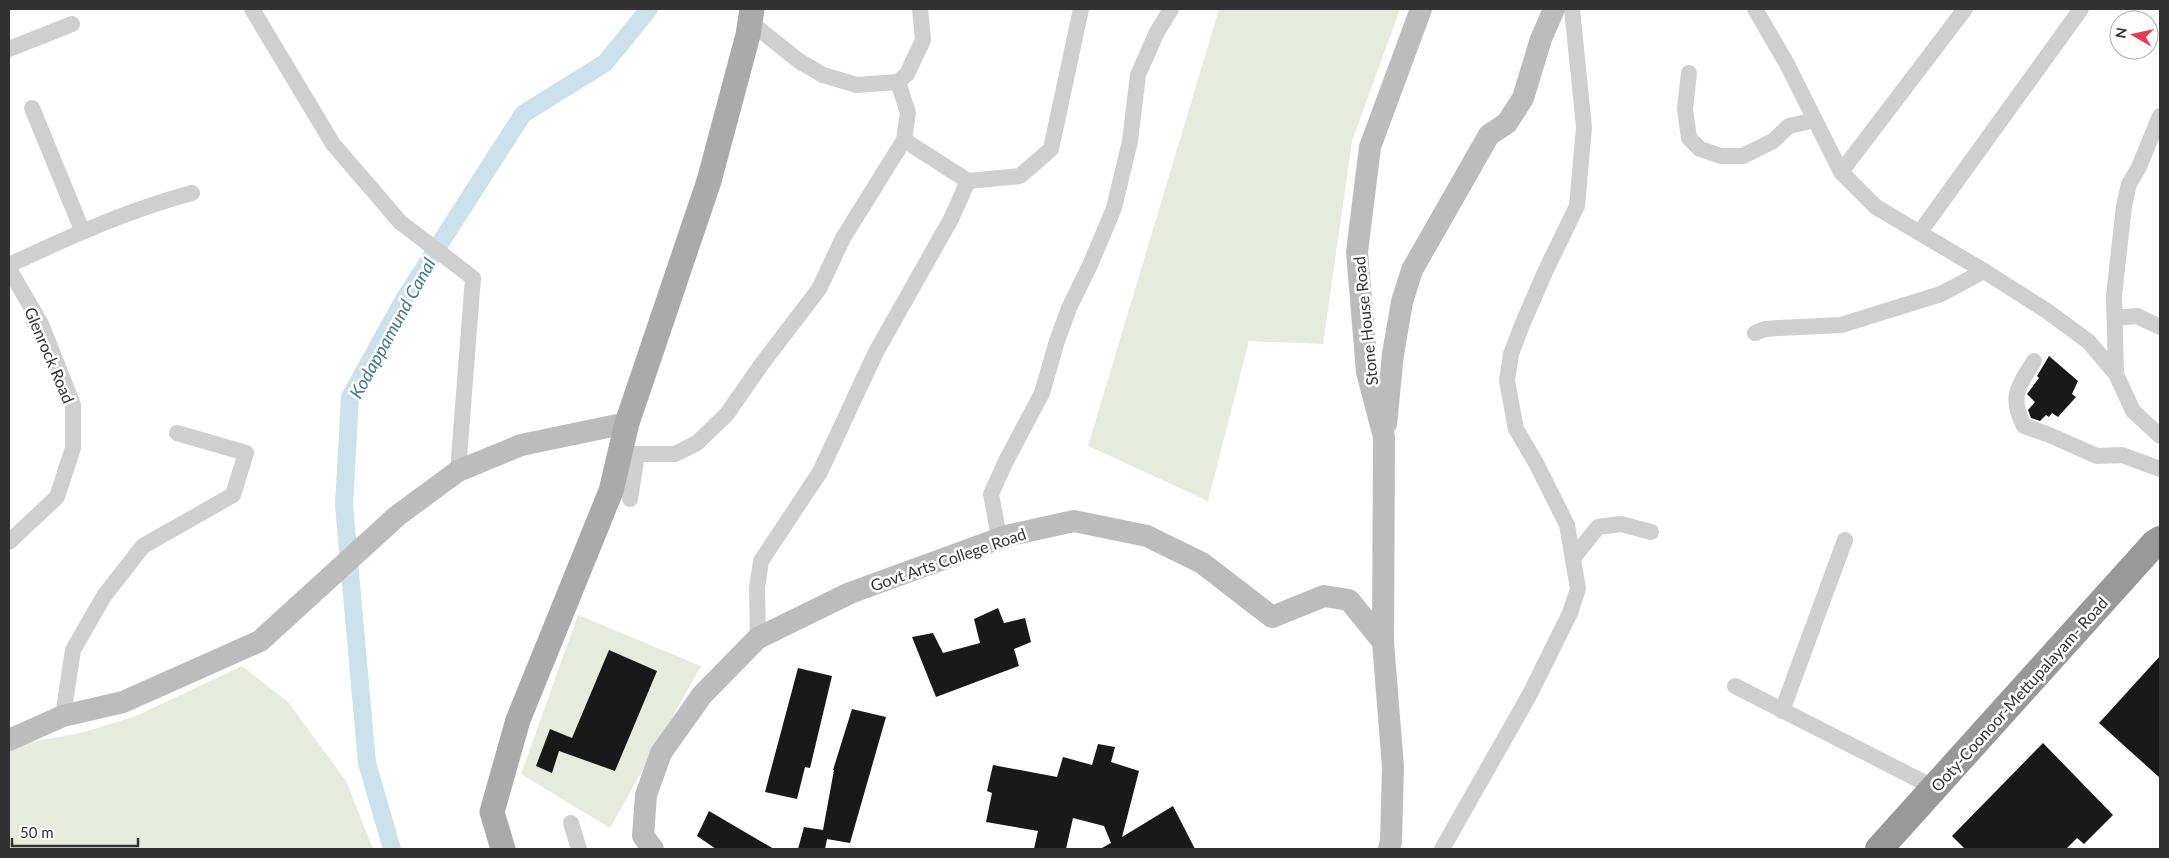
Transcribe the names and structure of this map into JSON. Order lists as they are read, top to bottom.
{
  "streets": {
    "highway": ["Ooty-Coonoor-Mettupalayam- Road"],
    "street": ["Stone House Road", "Glenrock Road", "Govt Arts College Road"]
  },
  "crossings": [
    ["Stone House Road", "Govt Arts College Road"]
  ],
  "water": ["Kodappamund Canal"],
  "scale_bar": "50 m",
  "north": "left"
}
